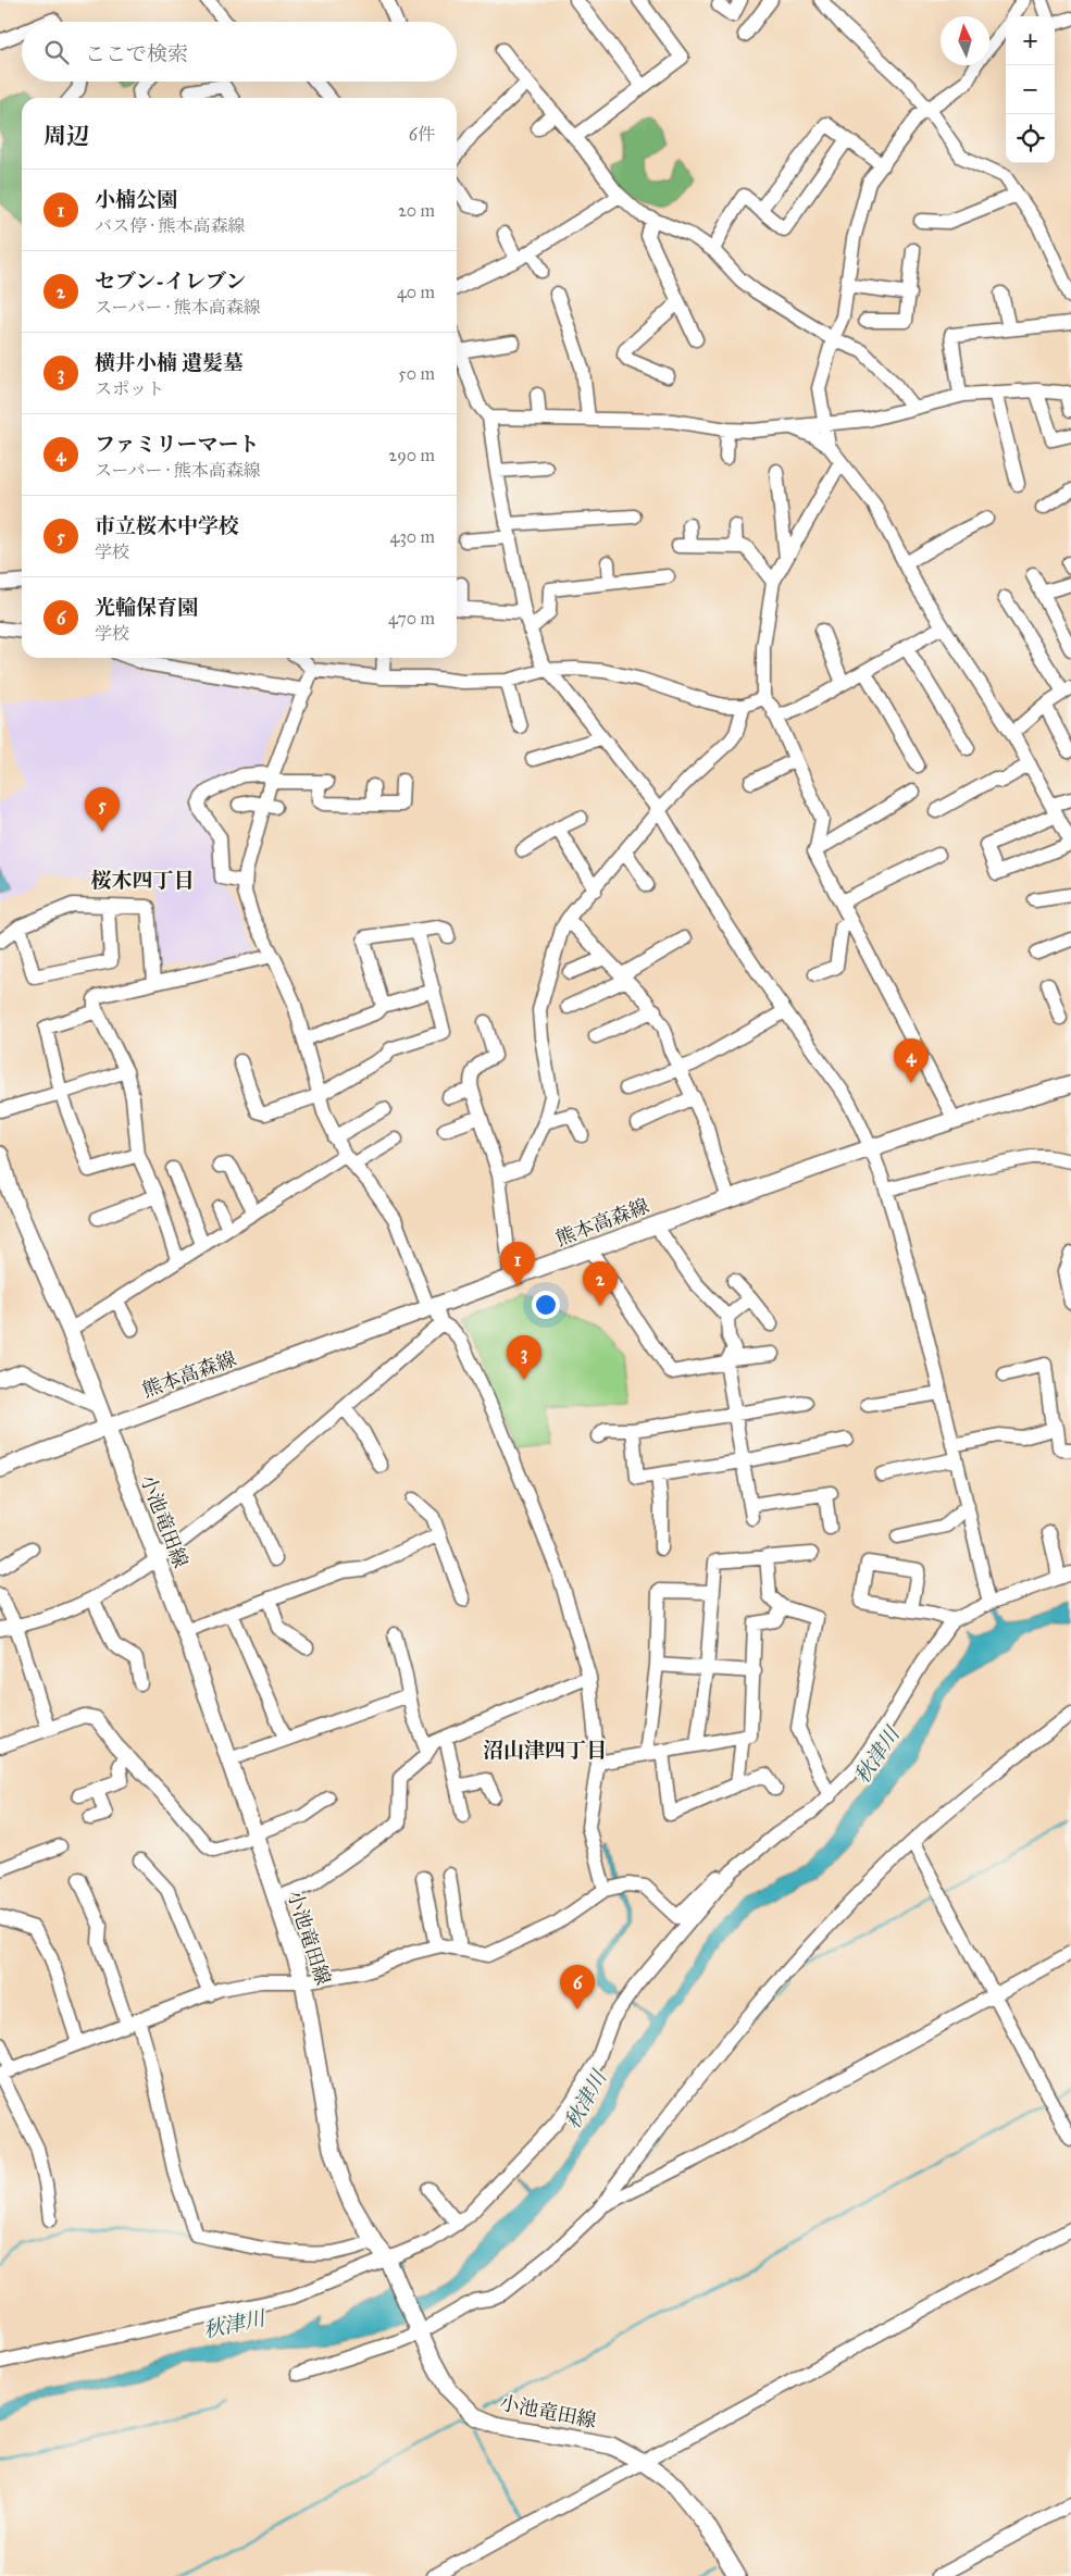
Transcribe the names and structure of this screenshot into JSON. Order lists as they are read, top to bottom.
{
  "streets": {
    "main road": ["熊本高森線", "小池竜田線"]
  },
  "crossings": [
    ["熊本高森線", "小池竜田線"]
  ],
  "districts": ["桜木四丁目", "沼山津四丁目"],
  "water": ["秋津川"],
  "north": "top",
  "page": {
    "map_buttons": ["+", "−"],
    "search": "ここで検索",
    "heading": ["周辺", "6件"],
    "list": [
      {
        "mark": "1",
        "name": "小楠公園",
        "note": "バス停 · 熊本高森線",
        "value": "20 m"
      },
      {
        "mark": "2",
        "name": "セブン-イレブン",
        "note": "スーパー · 熊本高森線",
        "value": "40 m"
      },
      {
        "mark": "3",
        "name": "横井小楠 遺髪墓",
        "note": "スポット",
        "value": "50 m"
      },
      {
        "mark": "4",
        "name": "ファミリーマート",
        "note": "スーパー · 熊本高森線",
        "value": "290 m"
      },
      {
        "mark": "5",
        "name": "市立桜木中学校",
        "note": "学校",
        "value": "430 m"
      },
      {
        "mark": "6",
        "name": "光輪保育園",
        "note": "学校",
        "value": "470 m"
      }
    ],
    "pins": [
      "5",
      "4",
      "1",
      "2",
      "3",
      "6"
    ]
  }
}
